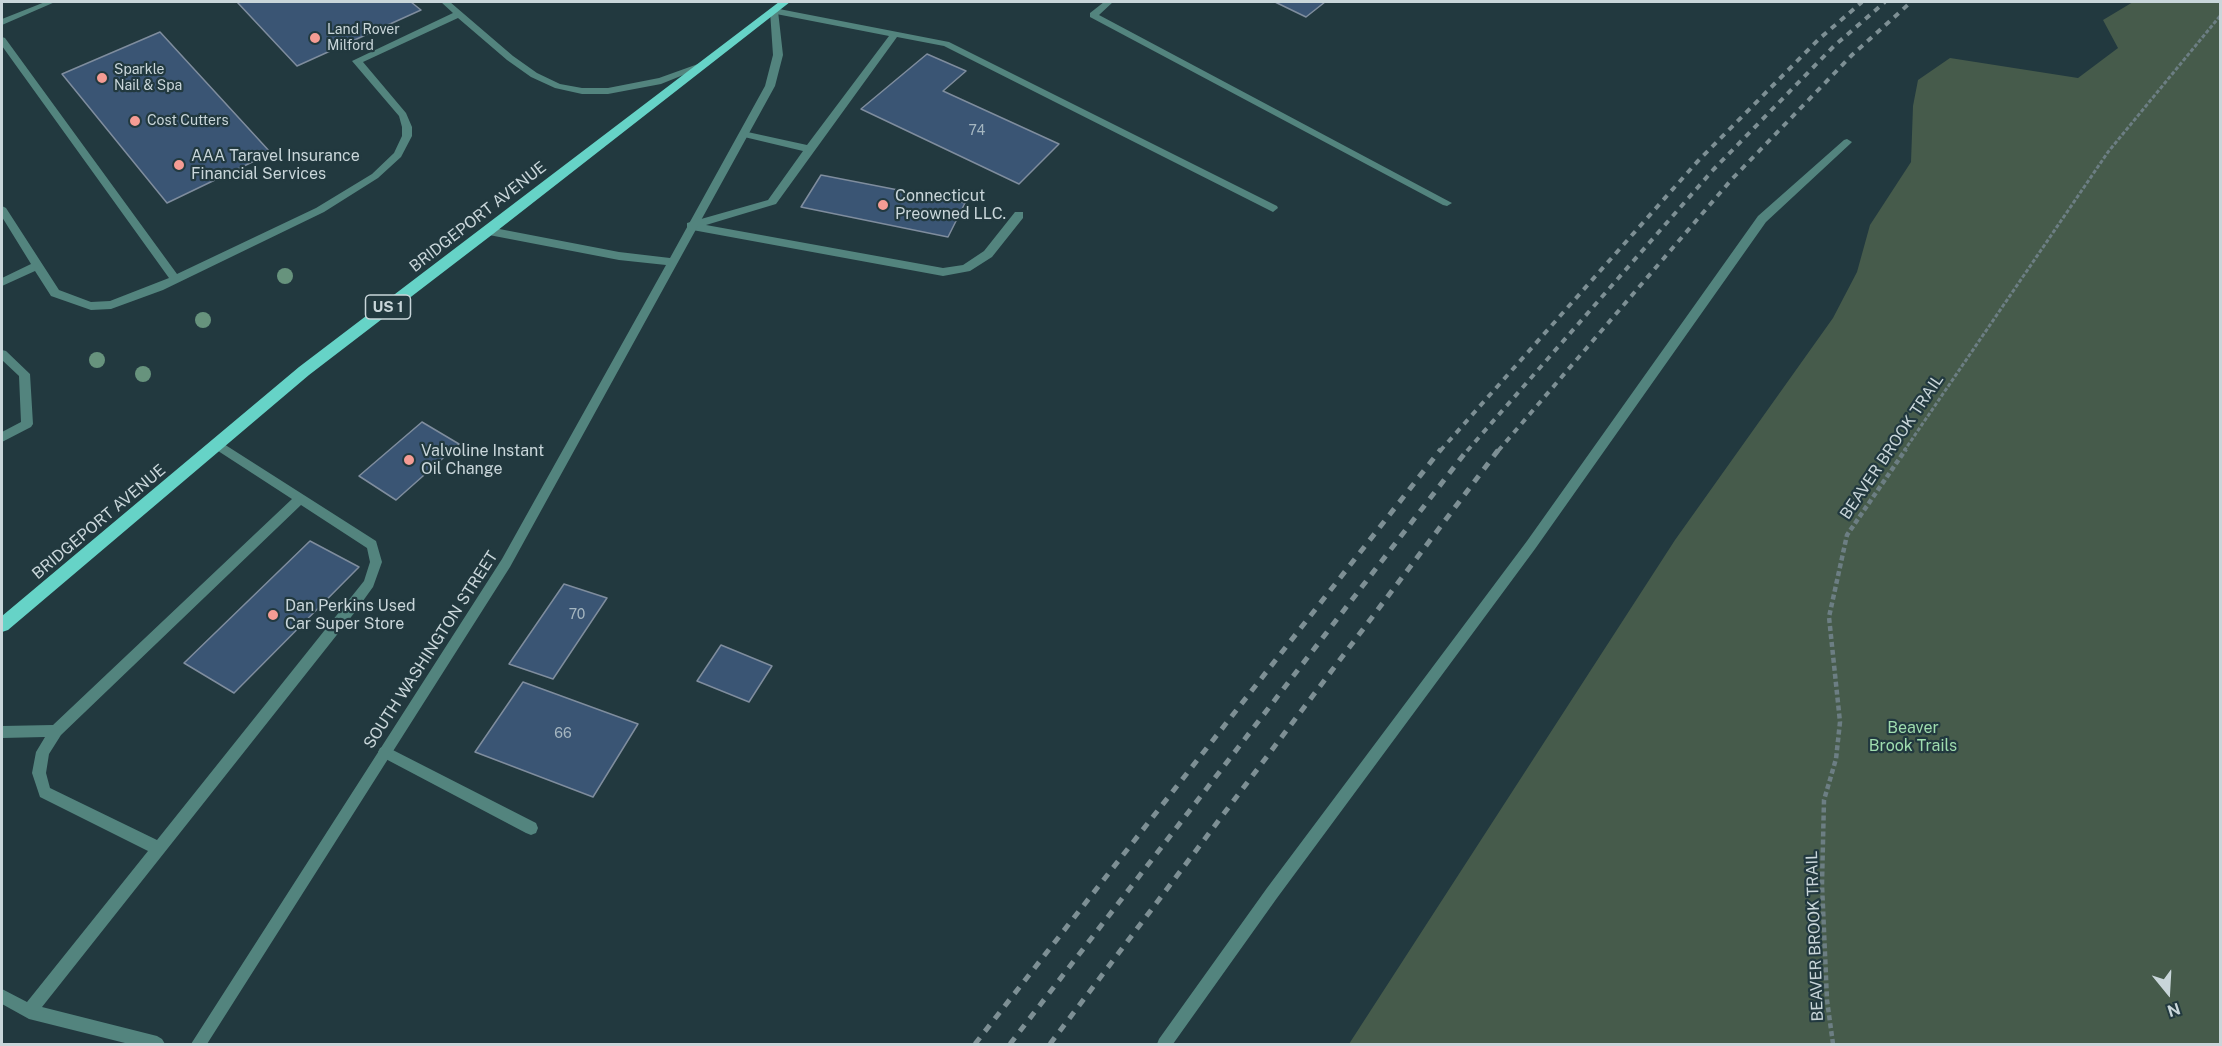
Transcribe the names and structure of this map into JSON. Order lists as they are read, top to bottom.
{
  "streets": {
    "main road": ["BRIDGEPORT AVENUE", "US 1"],
    "street": ["SOUTH WASHINGTON STREET"],
    "path": ["BEAVER BROOK TRAIL"]
  },
  "crossings": [
    ["BRIDGEPORT AVENUE", "SOUTH WASHINGTON STREET"]
  ],
  "parks": ["Beaver Brook Trails"],
  "places": [
    "Land Rover Milford",
    "Sparkle Nail & Spa",
    "Cost Cutters",
    "AAA Taravel Insurance Financial Services",
    "Connecticut Preowned LLC.",
    "Valvoline Instant Oil Change",
    "Dan Perkins Used Car Super Store"
  ],
  "house_numbers": ["74", "70", "66"],
  "north": "bottom"
}
